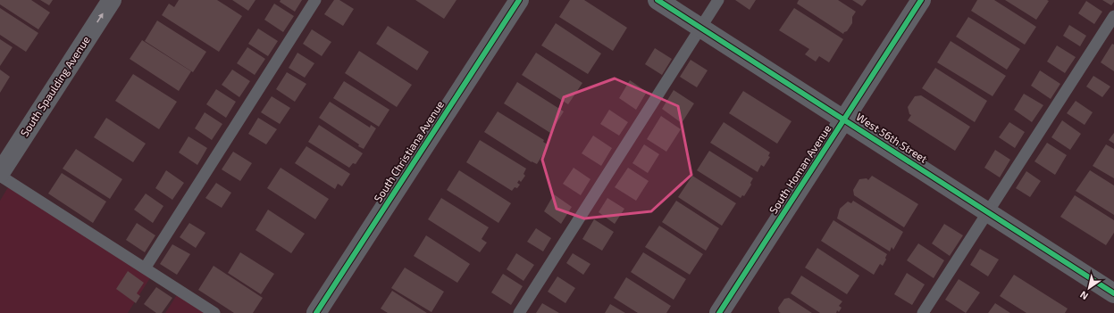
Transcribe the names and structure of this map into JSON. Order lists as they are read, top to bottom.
{
  "streets": {
    "street": [
      "South Spaulding Avenue",
      "West 56th Street",
      "South Christiana Avenue",
      "South Homan Avenue"
    ]
  },
  "crossings": [
    ["West 56th Street", "South Homan Avenue"]
  ],
  "one_way": ["South Spaulding Avenue"],
  "north": "bottom left"
}
